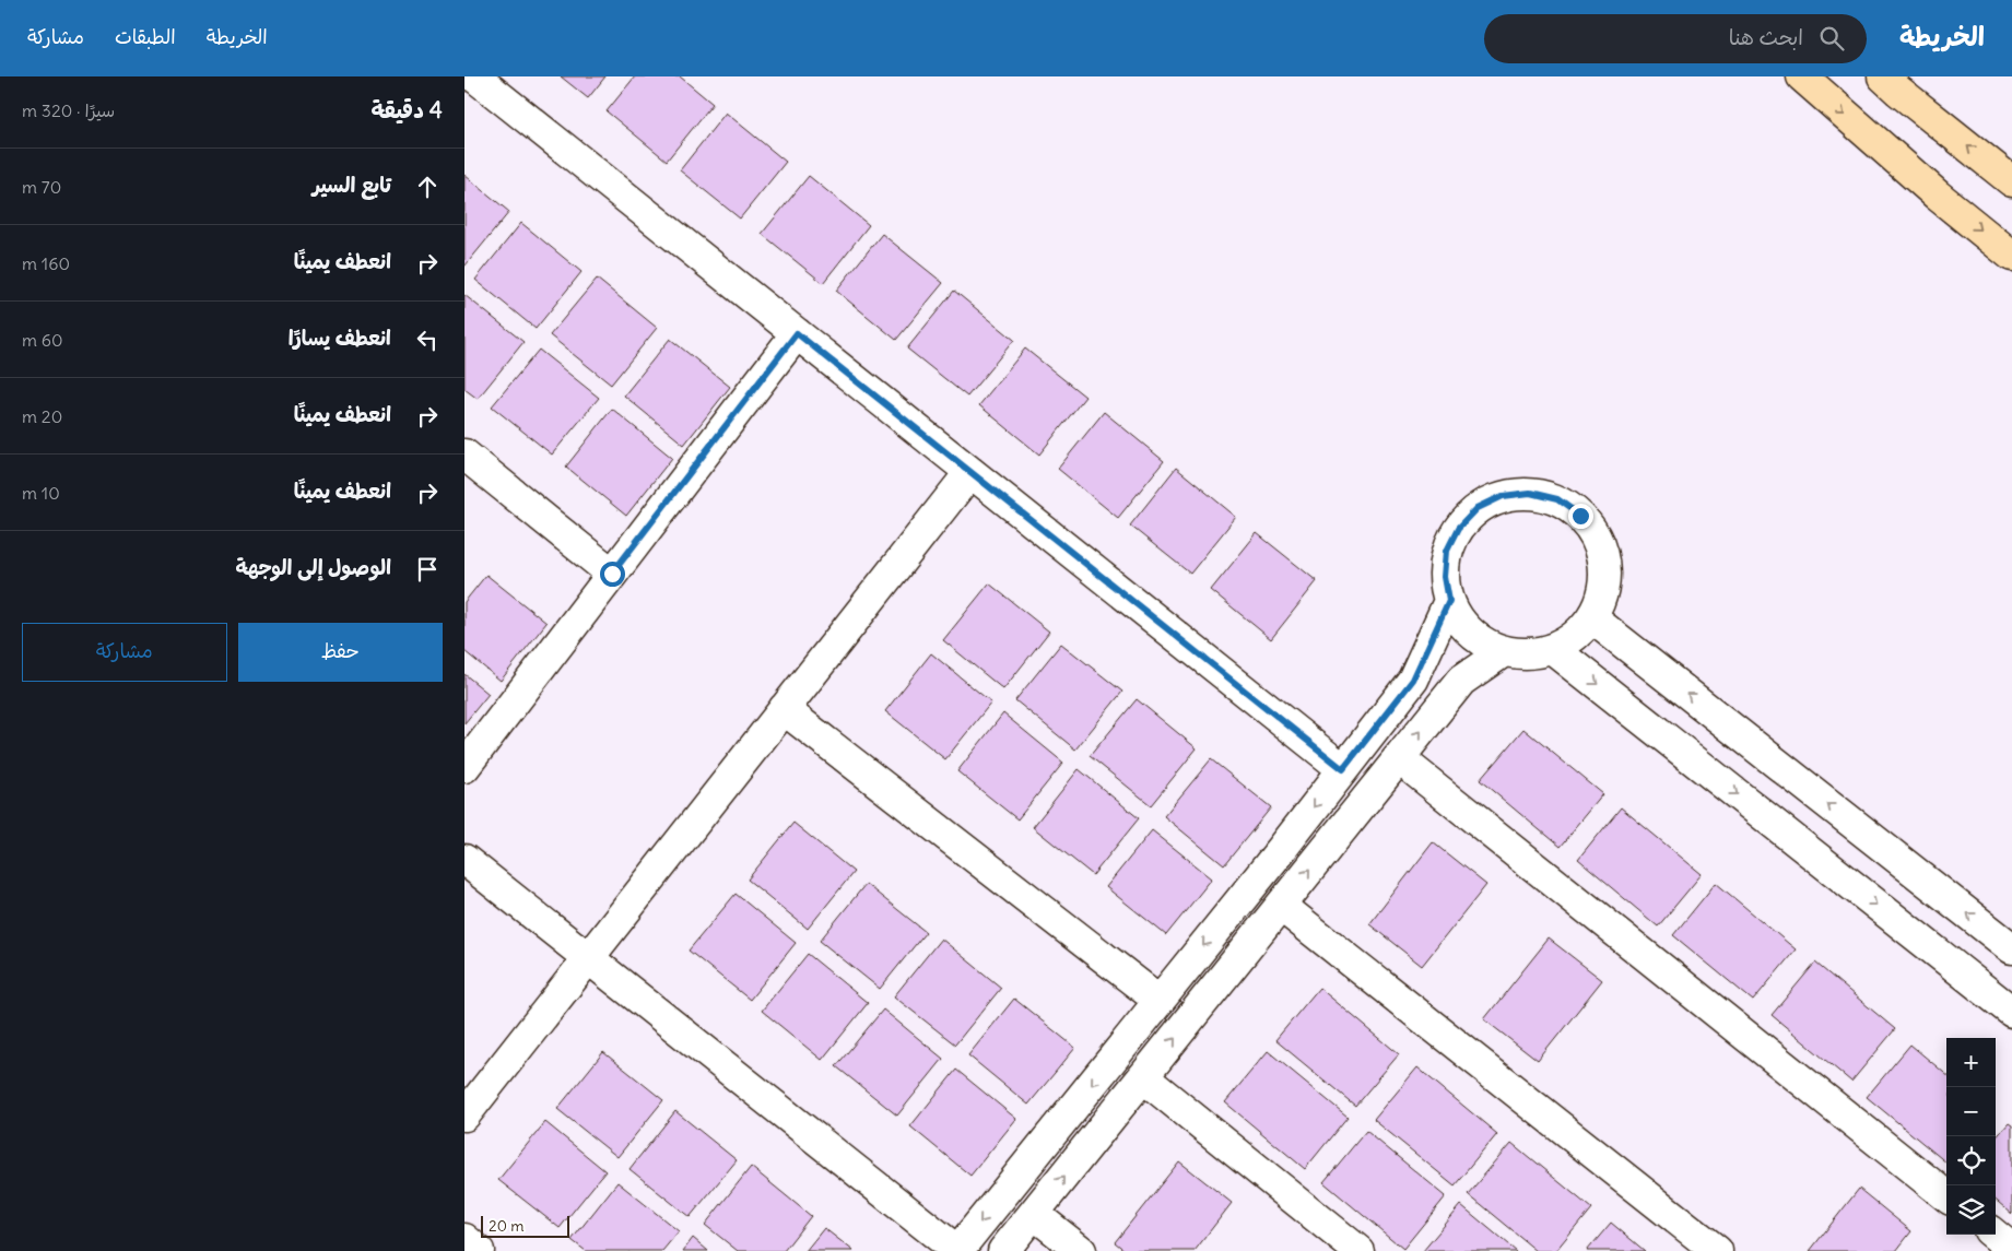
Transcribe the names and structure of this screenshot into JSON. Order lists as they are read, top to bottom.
{
  "scale_bar": "20 m",
  "page": {
    "header": "الخريطة",
    "search": "ابحث هنا",
    "nav": ["الخريطة", "الطبقات", "مشاركة"],
    "heading": ["4 دقيقة", "سيرًا · 320 m"],
    "list": [
      ["تابع السير", "70 m"],
      ["انعطف يمينًا", "160 m"],
      ["انعطف يسارًا", "60 m"],
      ["انعطف يمينًا", "20 m"],
      ["انعطف يمينًا", "10 m"],
      "الوصول إلى الوجهة"
    ],
    "buttons": ["حفظ", "مشاركة"],
    "map_buttons": ["+", "−"],
    "scale": "20 m"
  }
}
